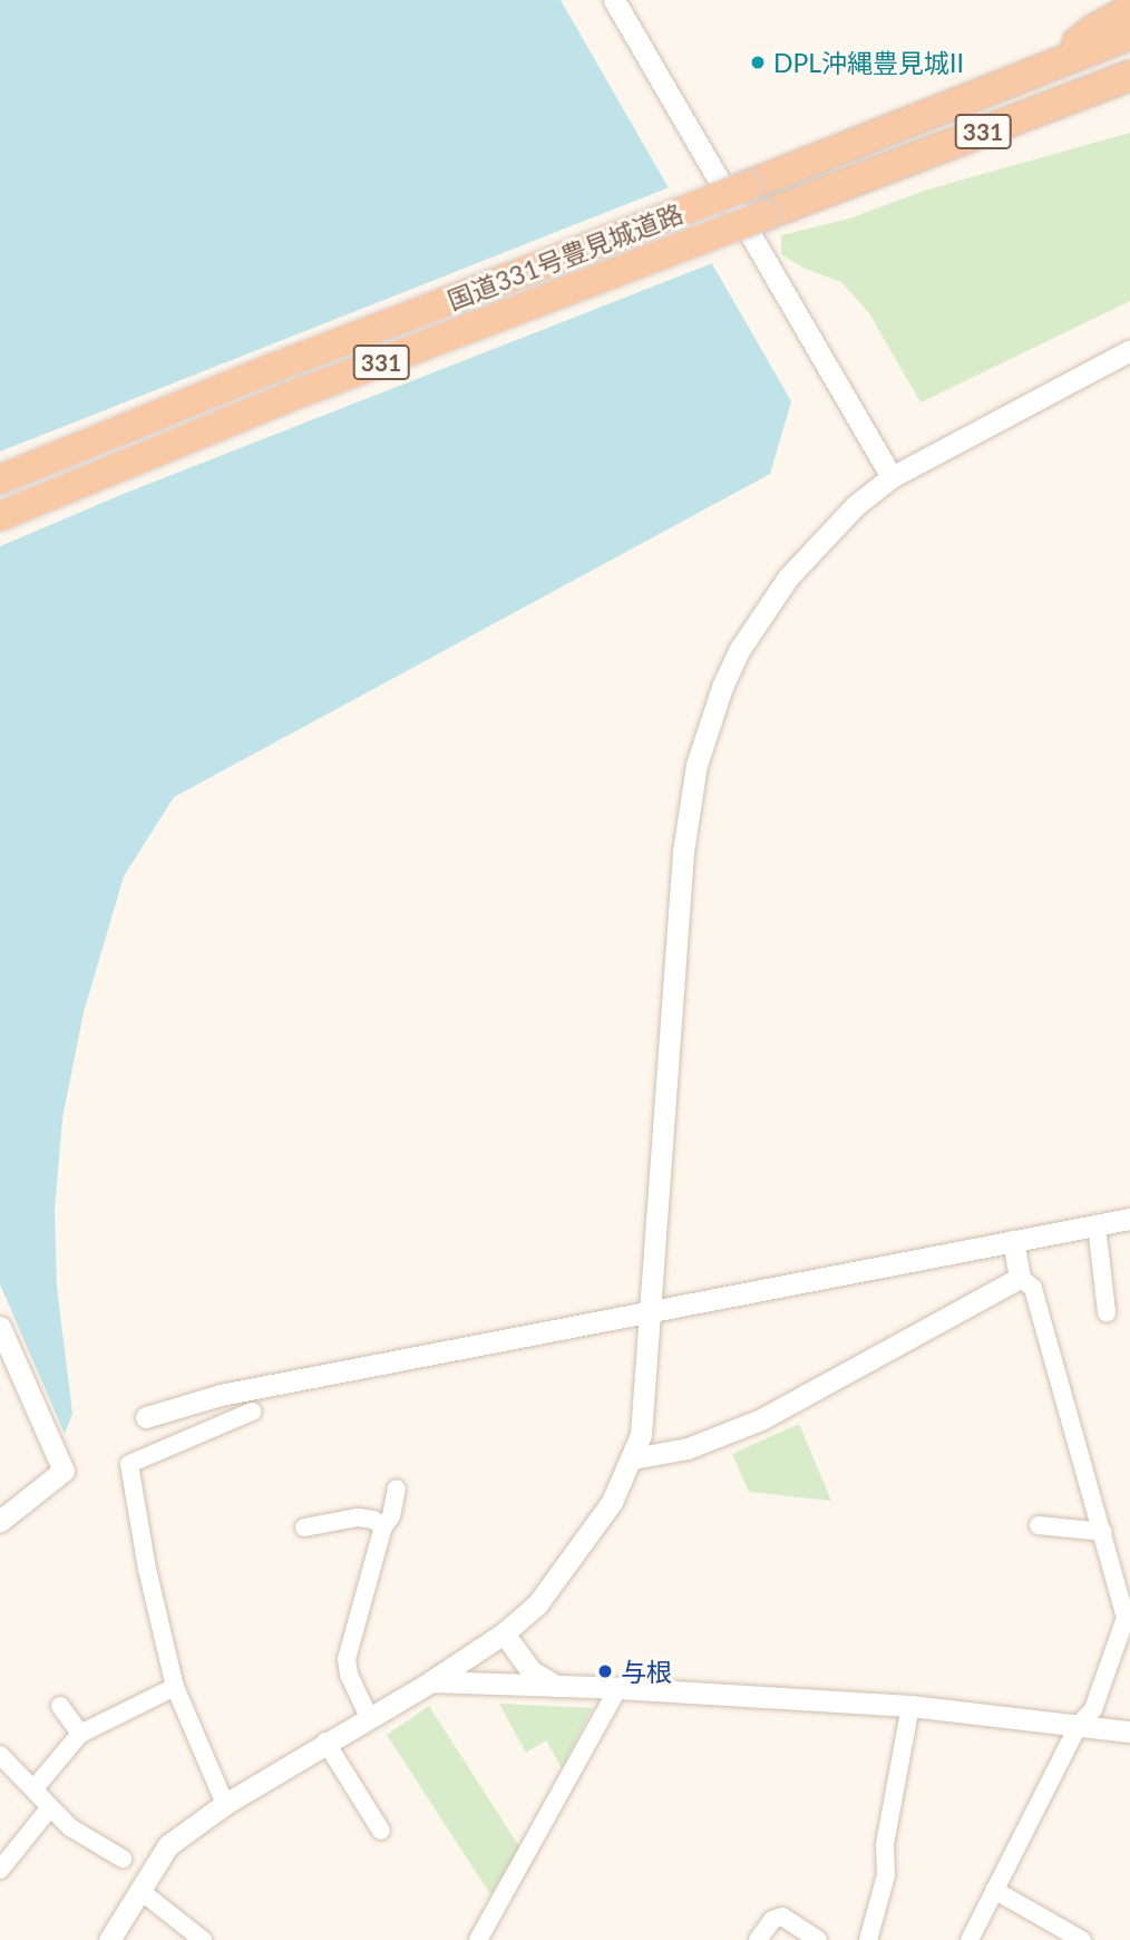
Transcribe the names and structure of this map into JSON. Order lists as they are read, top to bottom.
{
  "streets": {
    "highway": ["331", "国道331号豊見城道路"]
  },
  "places": ["DPL沖縄豊見城II", "与根"]
}
